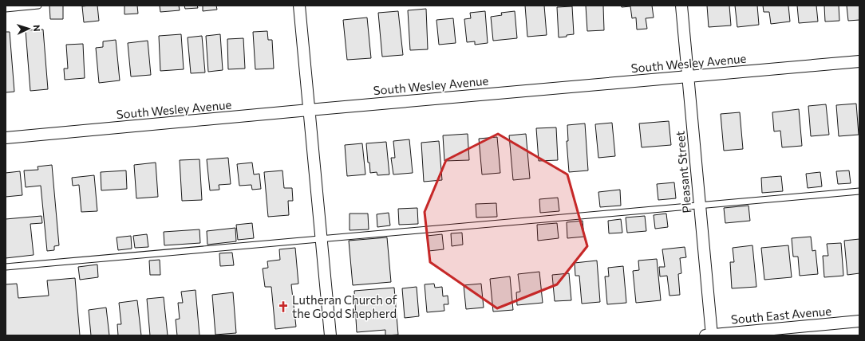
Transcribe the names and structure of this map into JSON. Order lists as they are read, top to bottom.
{
  "streets": {
    "street": ["South Wesley Avenue", "Pleasant Street", "South East Avenue"]
  },
  "crossings": [
    ["South Wesley Avenue", "Pleasant Street"],
    ["Pleasant Street", "South East Avenue"]
  ],
  "places": {
    "church": ["Lutheran Church of the Good Shepherd"]
  },
  "north": "right"
}
